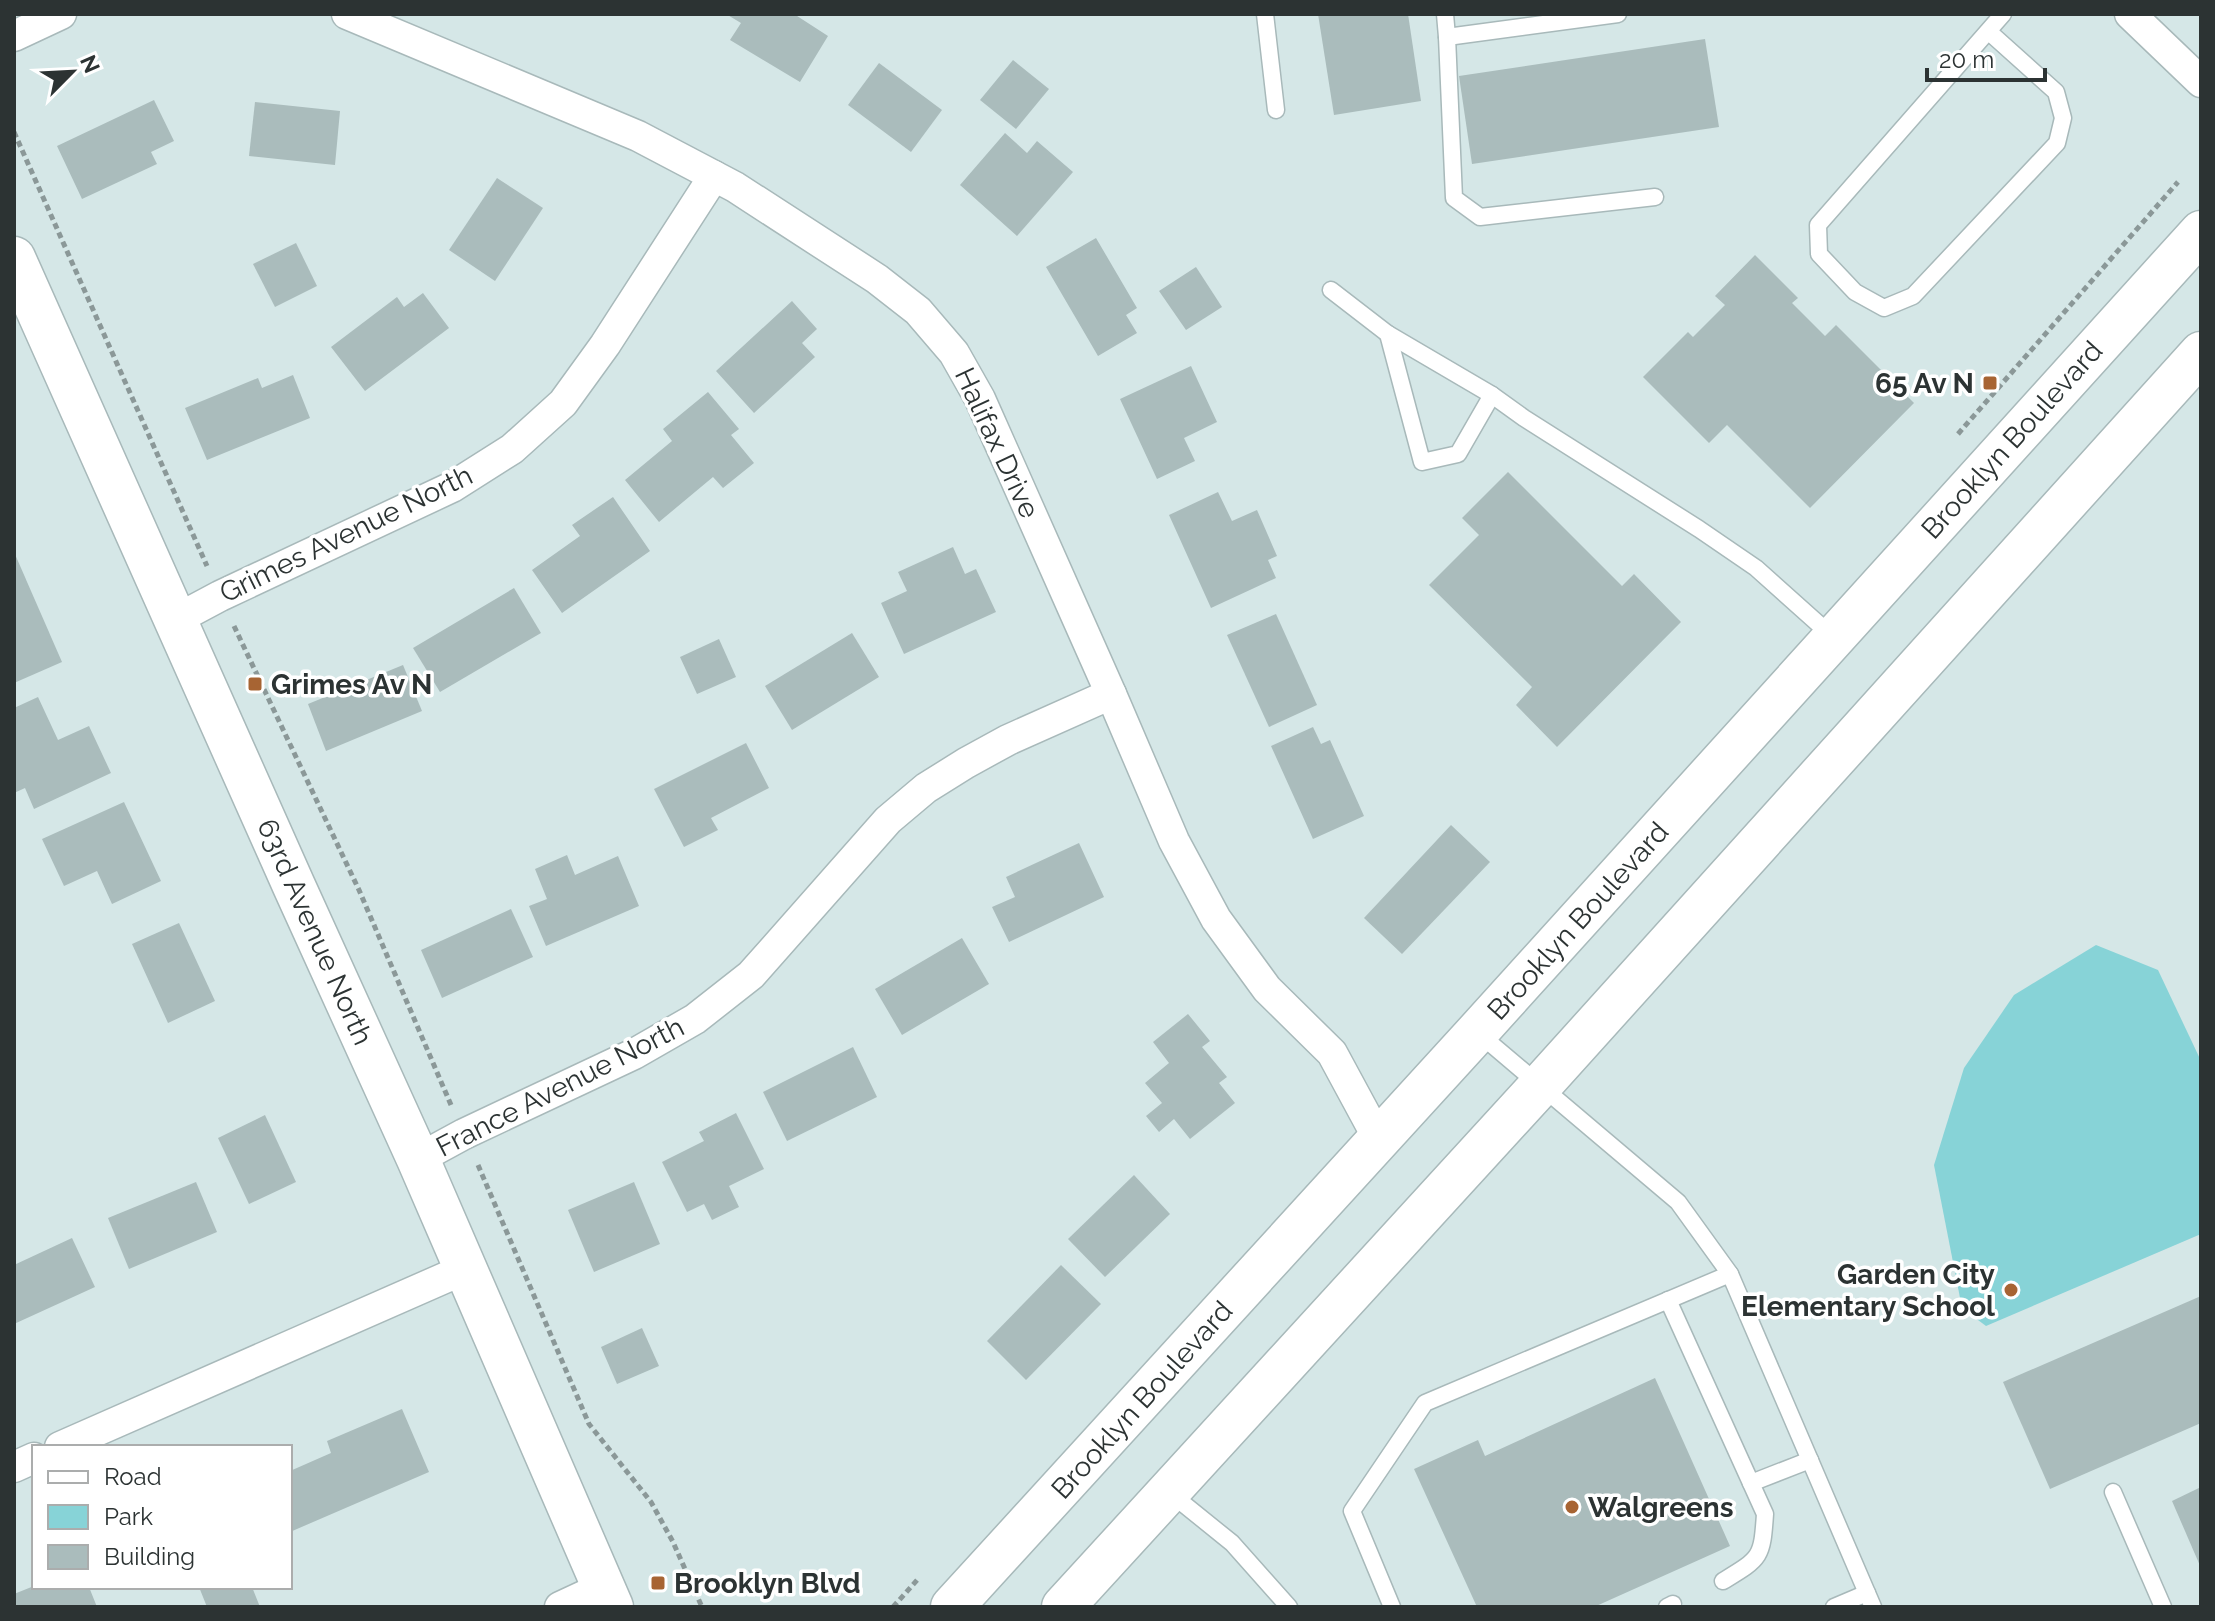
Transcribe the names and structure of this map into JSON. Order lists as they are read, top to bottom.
{
  "streets": {
    "main road": ["Brooklyn Boulevard", "63rd Avenue North"],
    "street": ["Halifax Drive", "Grimes Avenue North", "France Avenue North"]
  },
  "crossings": [
    ["Brooklyn Boulevard", "Halifax Drive"],
    ["Halifax Drive", "Grimes Avenue North"],
    ["Halifax Drive", "France Avenue North"],
    ["Grimes Avenue North", "63rd Avenue North"],
    ["63rd Avenue North", "France Avenue North"]
  ],
  "places": {
    "transit": ["65 Av N", "Grimes Av N", "Brooklyn Blvd"],
    "other": ["Garden City Elementary School", "Walgreens"]
  },
  "legend": ["Road", "Park", "Building"],
  "scale_bar": "20 m",
  "north": "top right"
}
